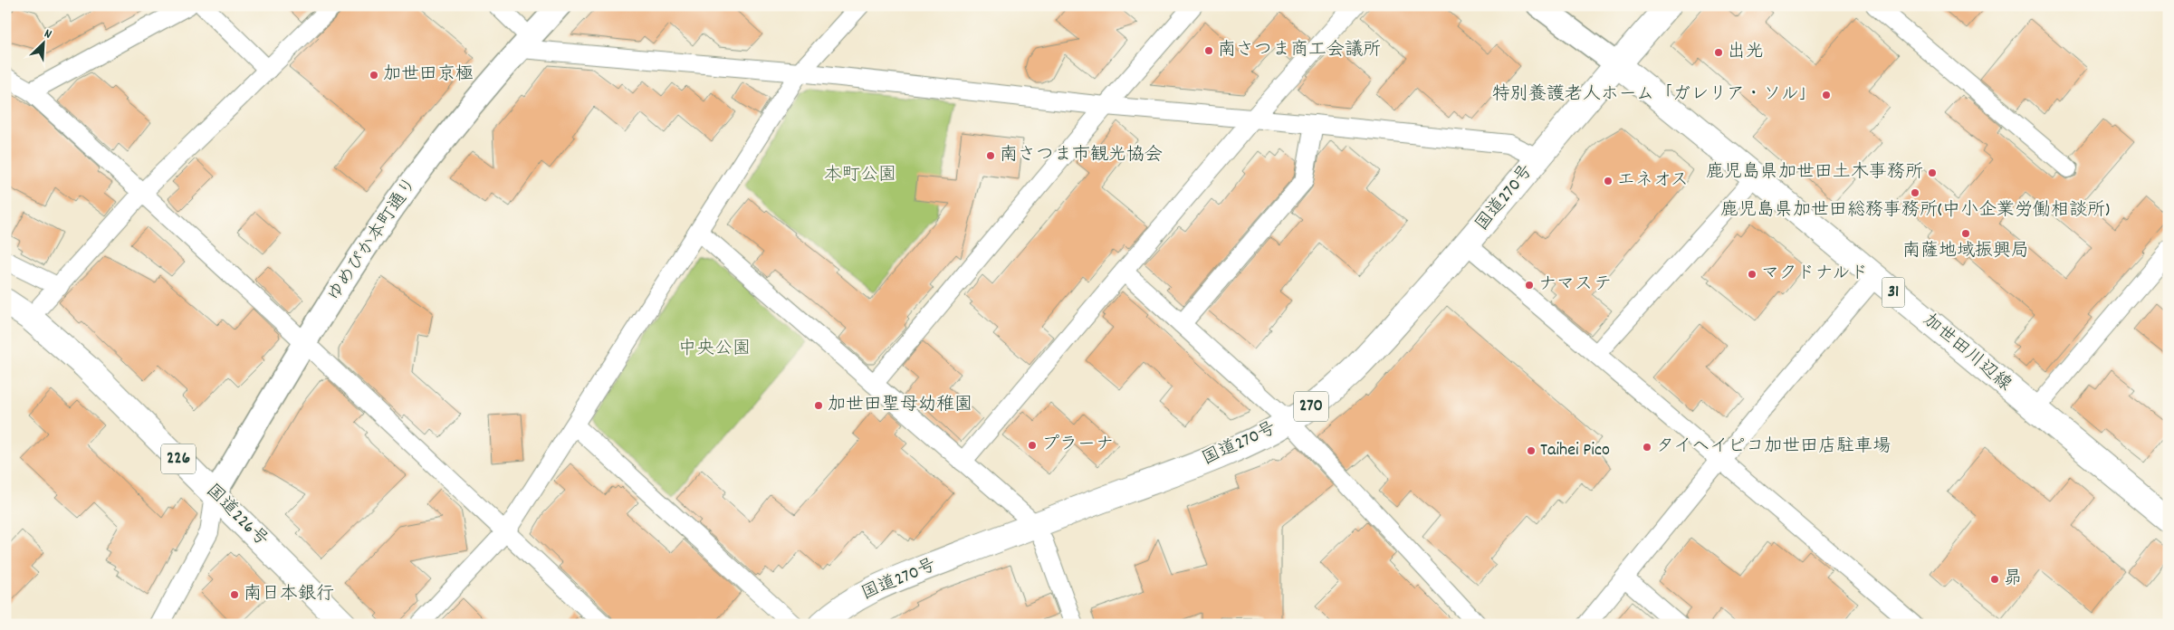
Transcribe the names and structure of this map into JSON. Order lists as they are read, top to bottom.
{
  "streets": {
    "main road": [
      "国道270号",
      "31",
      "加世田川辺線",
      "270",
      "226",
      "国道226号"
    ],
    "street": ["ゆめぴか本町通り"]
  },
  "crossings": [
    ["国道270号", "加世田川辺線"],
    ["ゆめぴか本町通り", "国道226号"]
  ],
  "parks": ["本町公園", "中央公園"],
  "places": [
    "南さつま商工会議所",
    "出光",
    "加世田京極",
    "特別養護老人ホーム「ガレリア・ソル」",
    "南さつま市観光協会",
    "鹿児島県加世田土木事務所",
    "エネオス",
    "鹿児島県加世田総務事務所(中小企業労働相談所)",
    "南薩地域振興局",
    "マクドナルド",
    "ナマステ",
    "加世田聖母幼稚園",
    "プラーナ",
    "タイヘイピコ加世田店駐車場",
    "Taihei Pico",
    "昴",
    "南日本銀行"
  ],
  "north": "top right"
}
